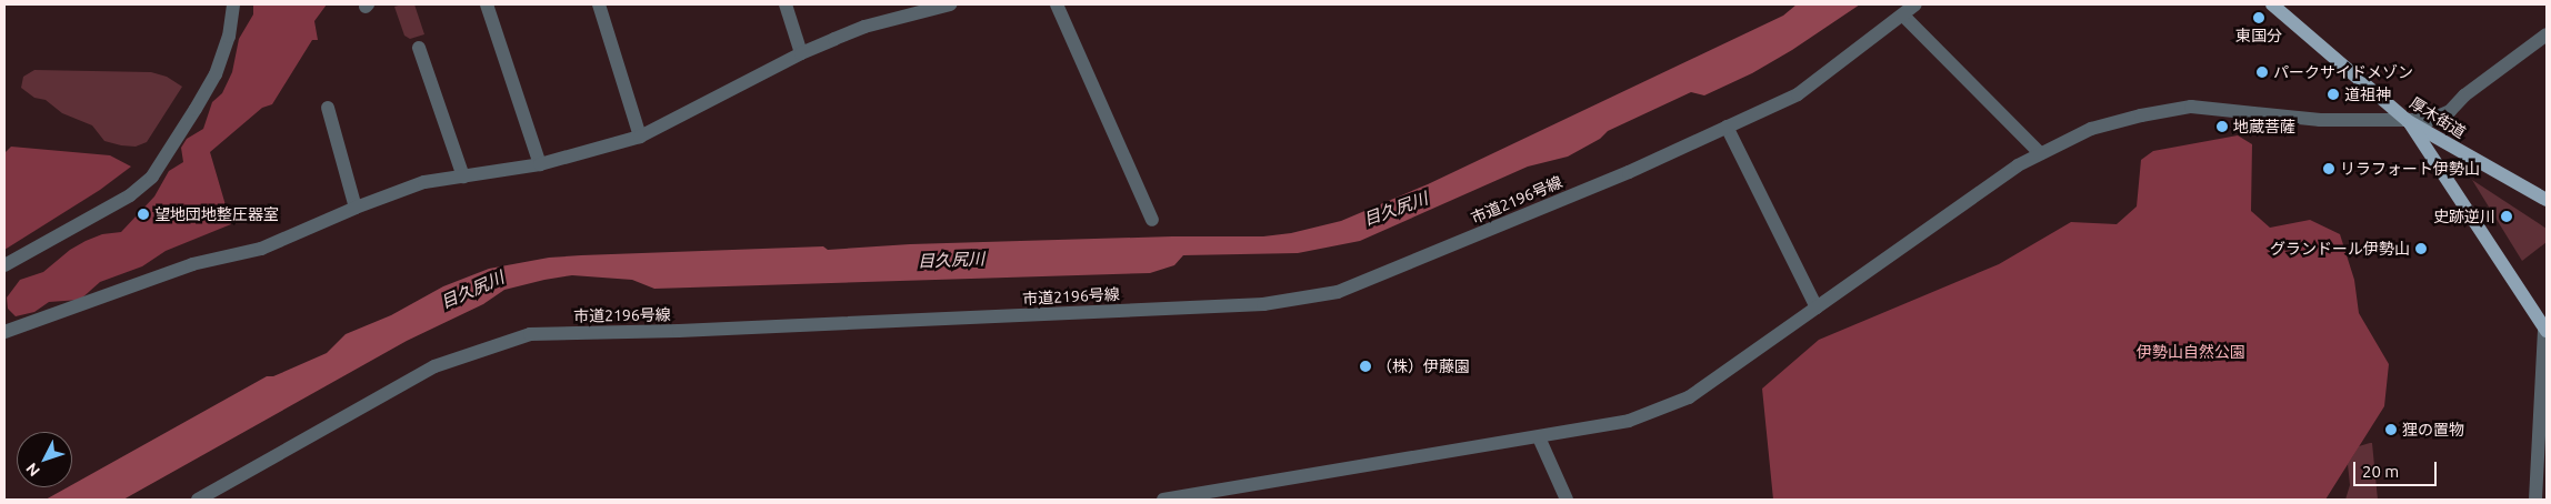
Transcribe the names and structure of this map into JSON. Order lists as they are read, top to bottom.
{
  "streets": {
    "main road": ["厚木街道"],
    "street": ["市道2196号線"]
  },
  "water": ["目久尻川"],
  "parks": ["伊勢山自然公園"],
  "places": [
    "東国分",
    "パークサイドメゾン",
    "道祖神",
    "地蔵菩薩",
    "リラフォート伊勢山",
    "望地団地整圧器室",
    "史跡逆川",
    "グランドール伊勢山",
    "（株）伊藤園",
    "狸の置物"
  ],
  "scale_bar": "20 m",
  "north": "bottom left"
}
